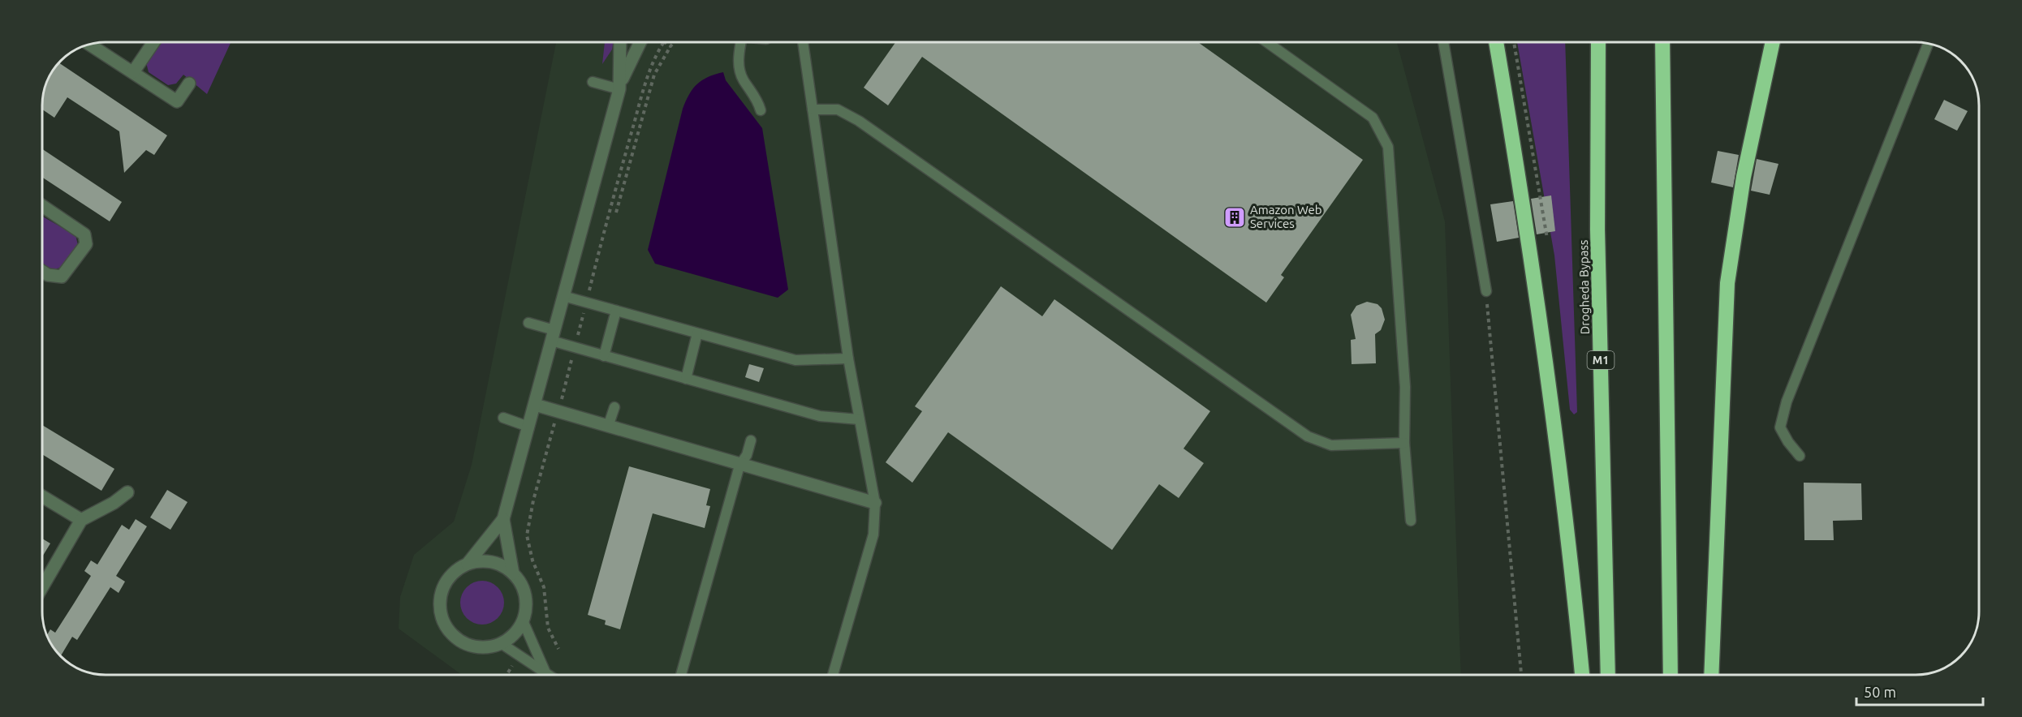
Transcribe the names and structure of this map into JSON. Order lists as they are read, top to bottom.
{
  "streets": {
    "highway": ["Drogheda Bypass", "M1"]
  },
  "places": {
    "building": ["Amazon Web Services"]
  },
  "scale_bar": "50 m"
}
